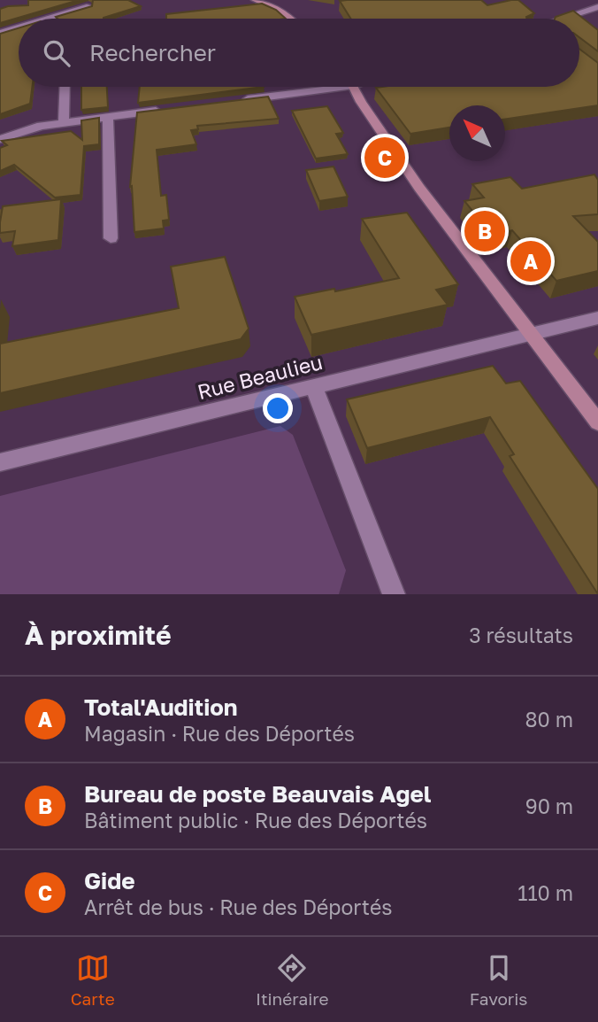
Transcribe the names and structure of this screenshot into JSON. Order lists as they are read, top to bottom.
{
  "streets": {
    "street": ["Rue Beaulieu"]
  },
  "north": "top left",
  "page": {
    "search": "Rechercher",
    "pins": ["C", "B", "A"],
    "heading": ["À proximité", "3 résultats"],
    "list": [
      {
        "mark": "A",
        "name": "Total'Audition",
        "note": "Magasin · Rue des Déportés",
        "value": "80 m"
      },
      {
        "mark": "B",
        "name": "Bureau de poste Beauvais Agel",
        "note": "Bâtiment public · Rue des Déportés",
        "value": "90 m"
      },
      {
        "mark": "C",
        "name": "Gide",
        "note": "Arrêt de bus · Rue des Déportés",
        "value": "110 m"
      }
    ],
    "nav": ["Carte", "Itinéraire", "Favoris"]
  }
}
